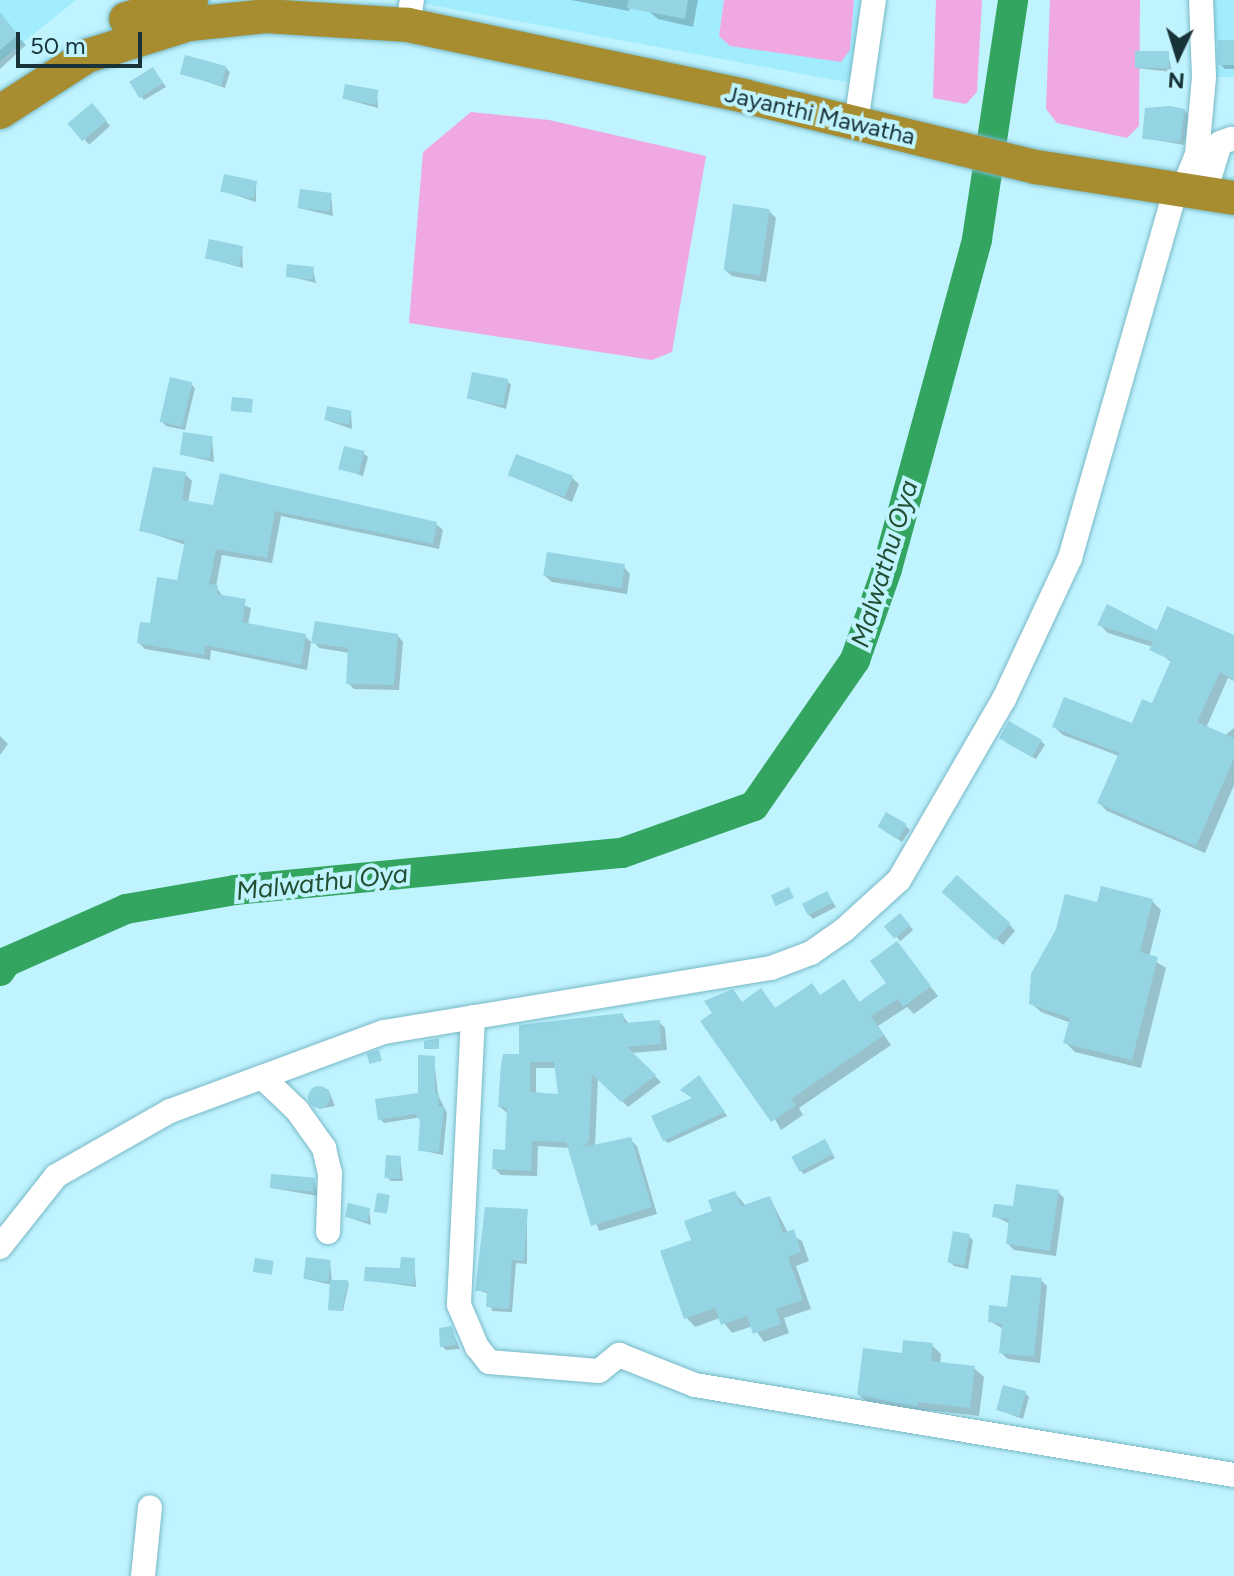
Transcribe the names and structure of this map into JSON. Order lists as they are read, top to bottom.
{
  "streets": {
    "highway": ["Jayanthi Mawatha"]
  },
  "water": ["Malwathu Oya"],
  "scale_bar": "50 m",
  "north": "bottom"
}
